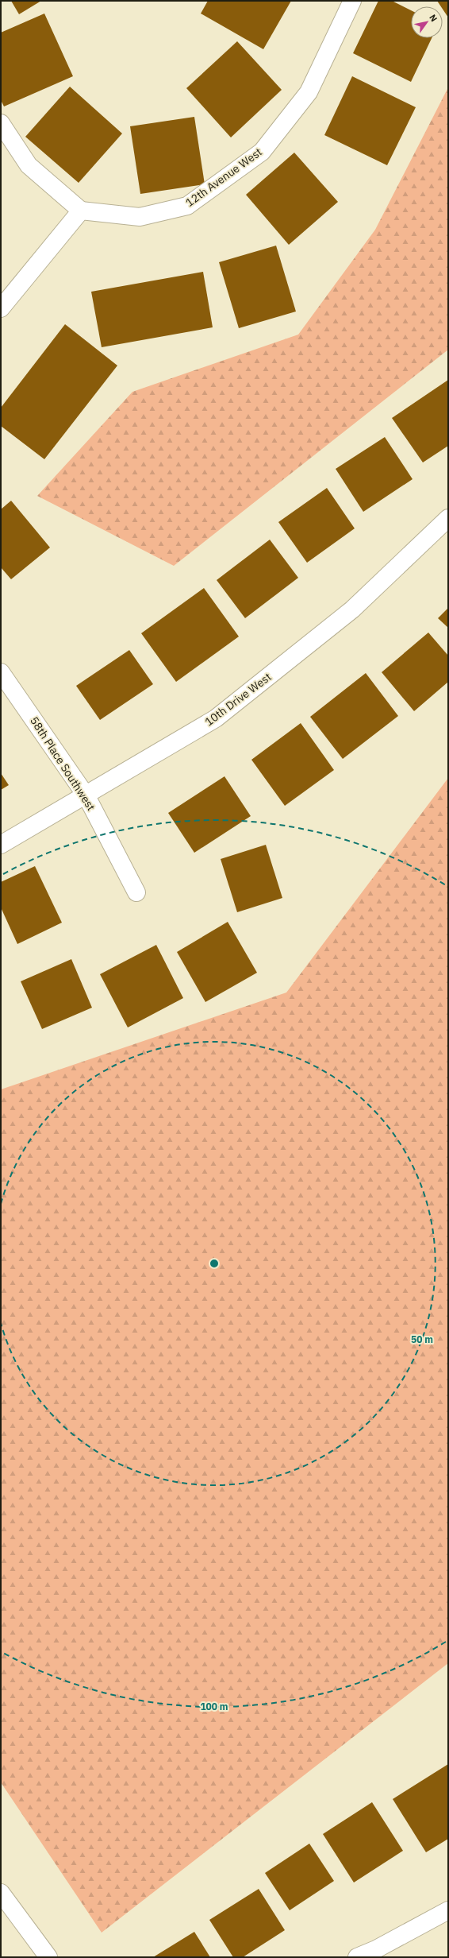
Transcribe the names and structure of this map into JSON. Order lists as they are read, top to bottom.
{
  "streets": {
    "street": ["12th Avenue West", "10th Drive West", "58th Place Southwest"]
  },
  "crossings": [
    ["10th Drive West", "58th Place Southwest"]
  ],
  "north": "top right",
  "rings": ["50 m", "100 m"]
}
